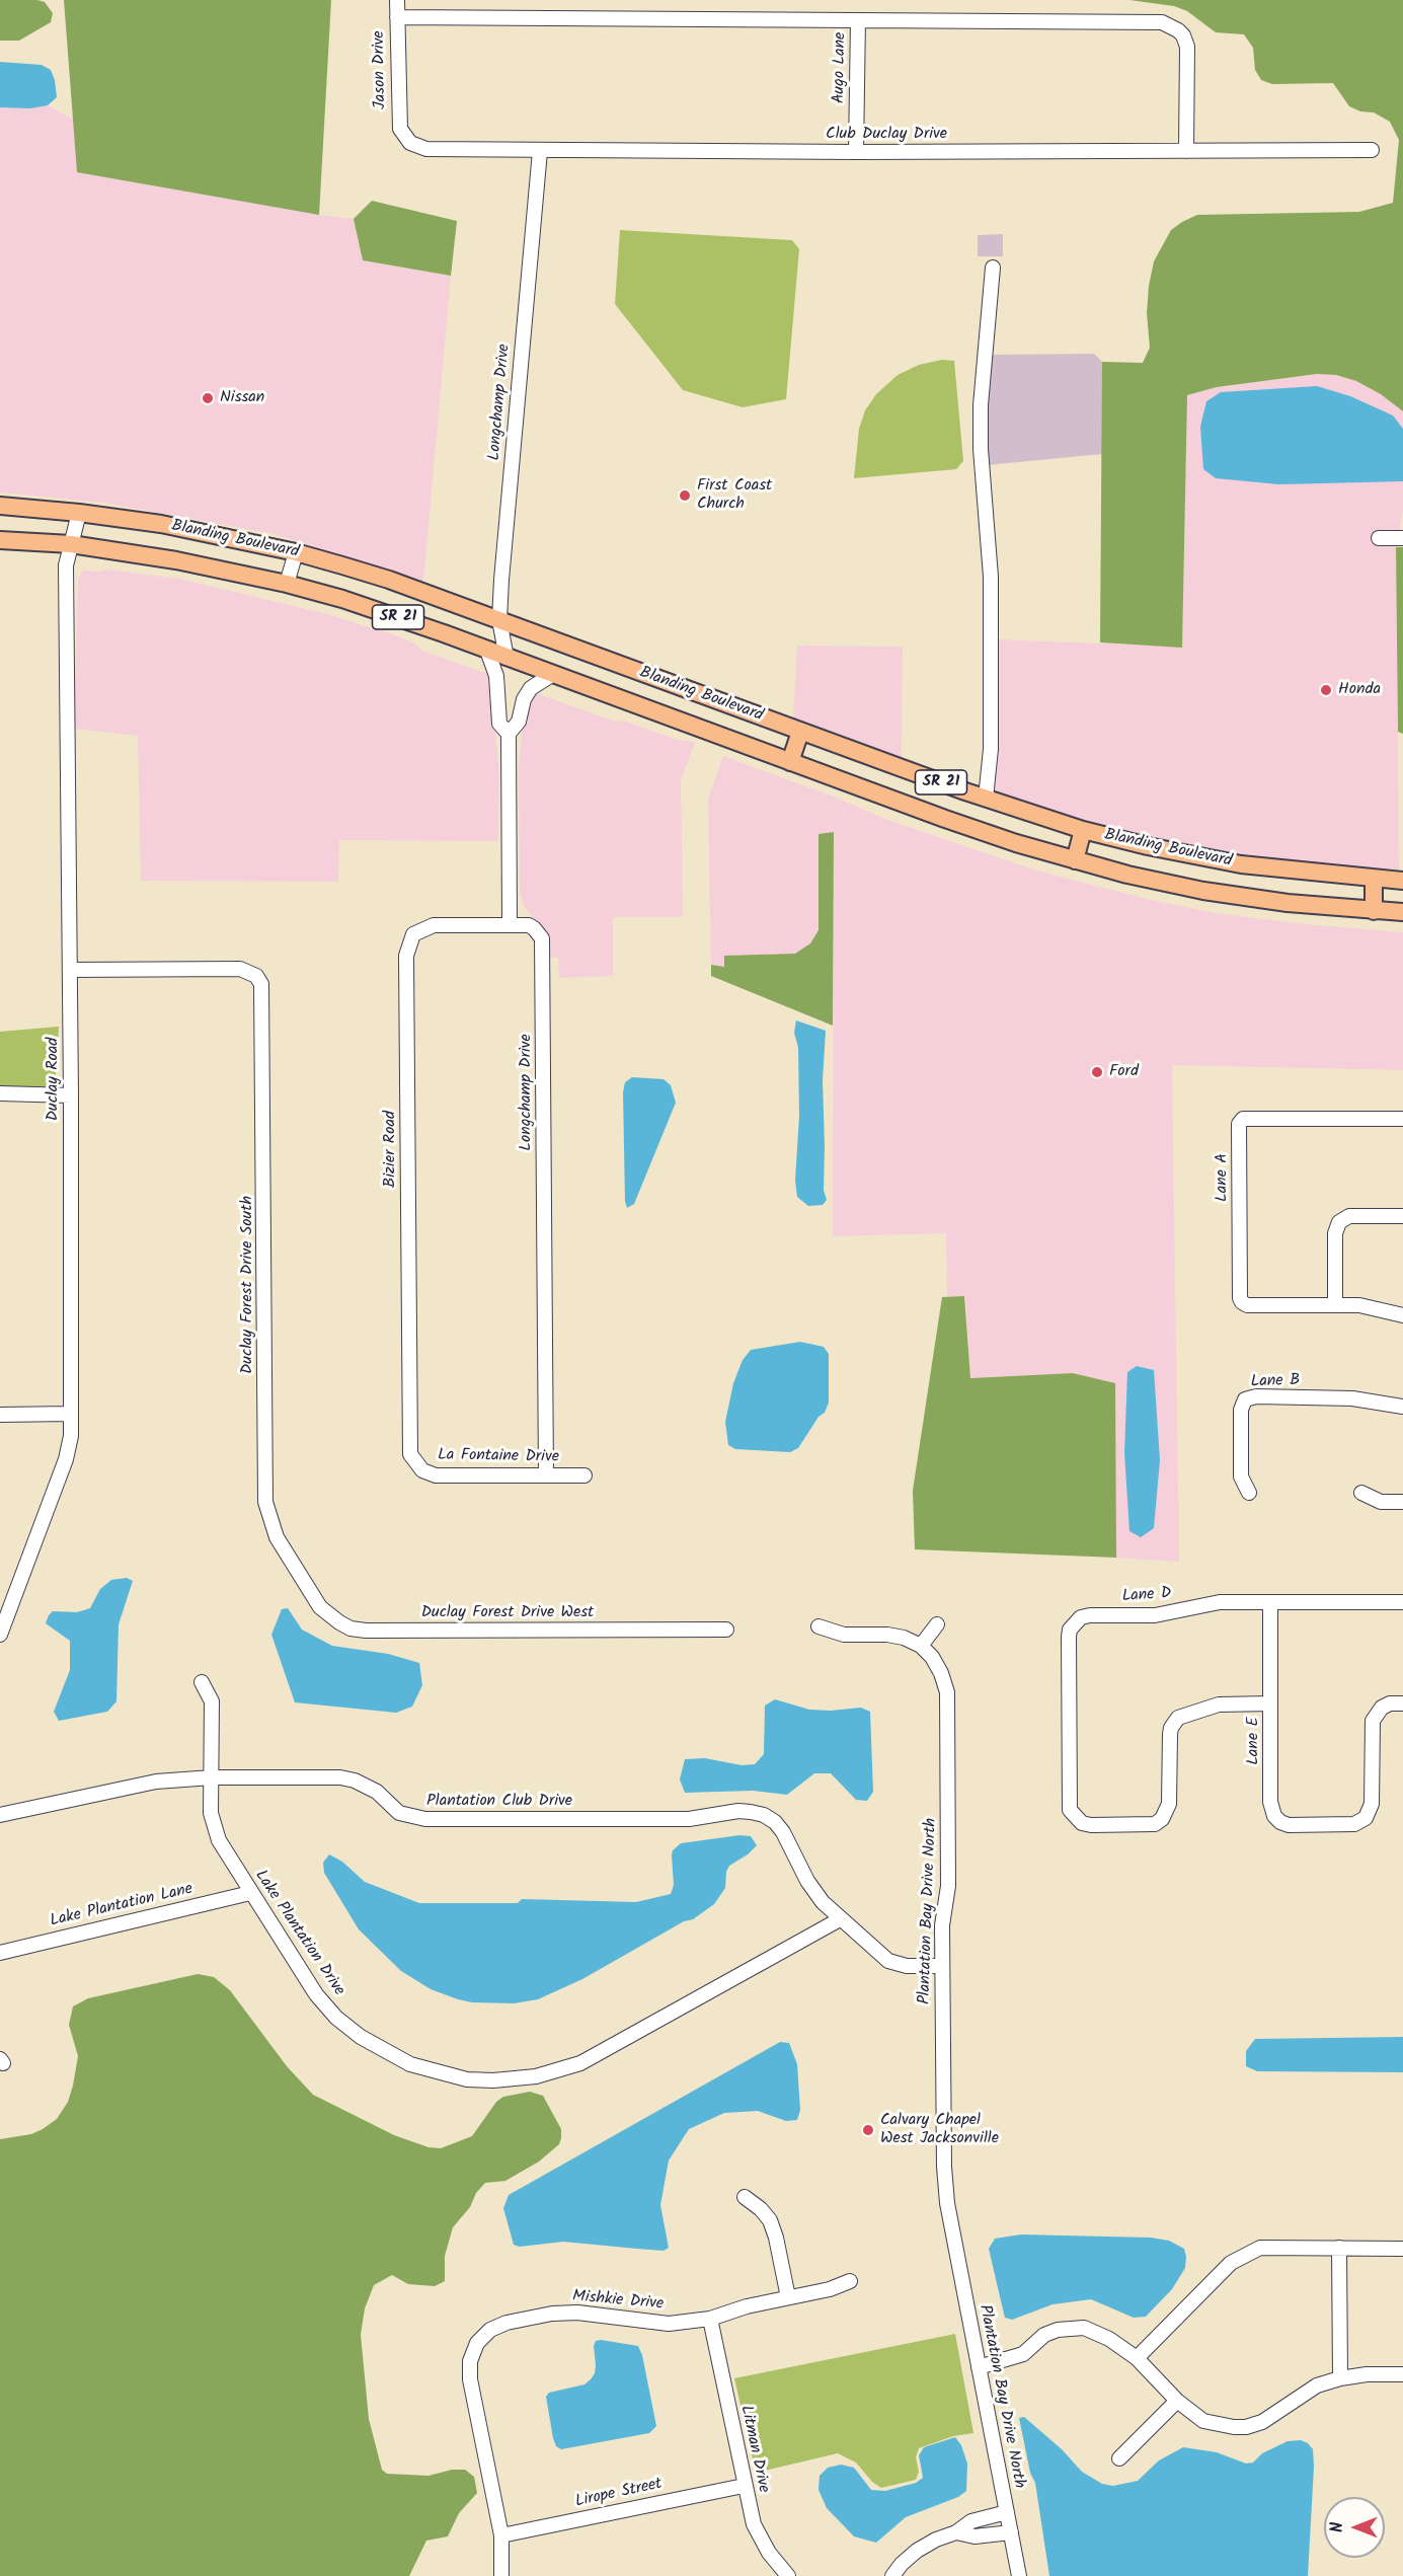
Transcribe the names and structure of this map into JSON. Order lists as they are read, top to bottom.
{
  "streets": {
    "main road": ["Blanding Boulevard", "SR 21"],
    "street": [
      "Augo Lane",
      "Jason Drive",
      "Club Duclay Drive",
      "Longchamp Drive",
      "Duclay Road",
      "Bizier Road",
      "Lane A",
      "Duclay Forest Drive South",
      "Lane B",
      "La Fontaine Drive",
      "Lane D",
      "Duclay Forest Drive West",
      "Lane E",
      "Plantation Club Drive",
      "Lake Plantation Lane",
      "Plantation Bay Drive North",
      "Lake Plantation Drive",
      "Mishkie Drive",
      "Litman Drive",
      "Lirope Street"
    ]
  },
  "crossings": [
    ["Augo Lane", "Club Duclay Drive"],
    ["Jason Drive", "Club Duclay Drive"],
    ["Club Duclay Drive", "Longchamp Drive"],
    ["Longchamp Drive", "Blanding Boulevard"],
    ["Longchamp Drive", "Bizier Road"],
    ["Longchamp Drive", "La Fontaine Drive"],
    ["Blanding Boulevard", "Duclay Road"],
    ["Duclay Road", "Duclay Forest Drive South"],
    ["Bizier Road", "La Fontaine Drive"],
    ["Duclay Forest Drive South", "Duclay Forest Drive West"],
    ["Lane D", "Lane E"],
    ["Plantation Club Drive", "Plantation Bay Drive North"],
    ["Plantation Club Drive", "Lake Plantation Drive"],
    ["Lake Plantation Lane", "Lake Plantation Drive"],
    ["Mishkie Drive", "Litman Drive"],
    ["Mishkie Drive", "Lirope Street"],
    ["Litman Drive", "Lirope Street"]
  ],
  "places": [
    "Nissan",
    "First Coast Church",
    "Honda",
    "Ford",
    "Calvary Chapel West Jacksonville"
  ],
  "north": "left"
}
